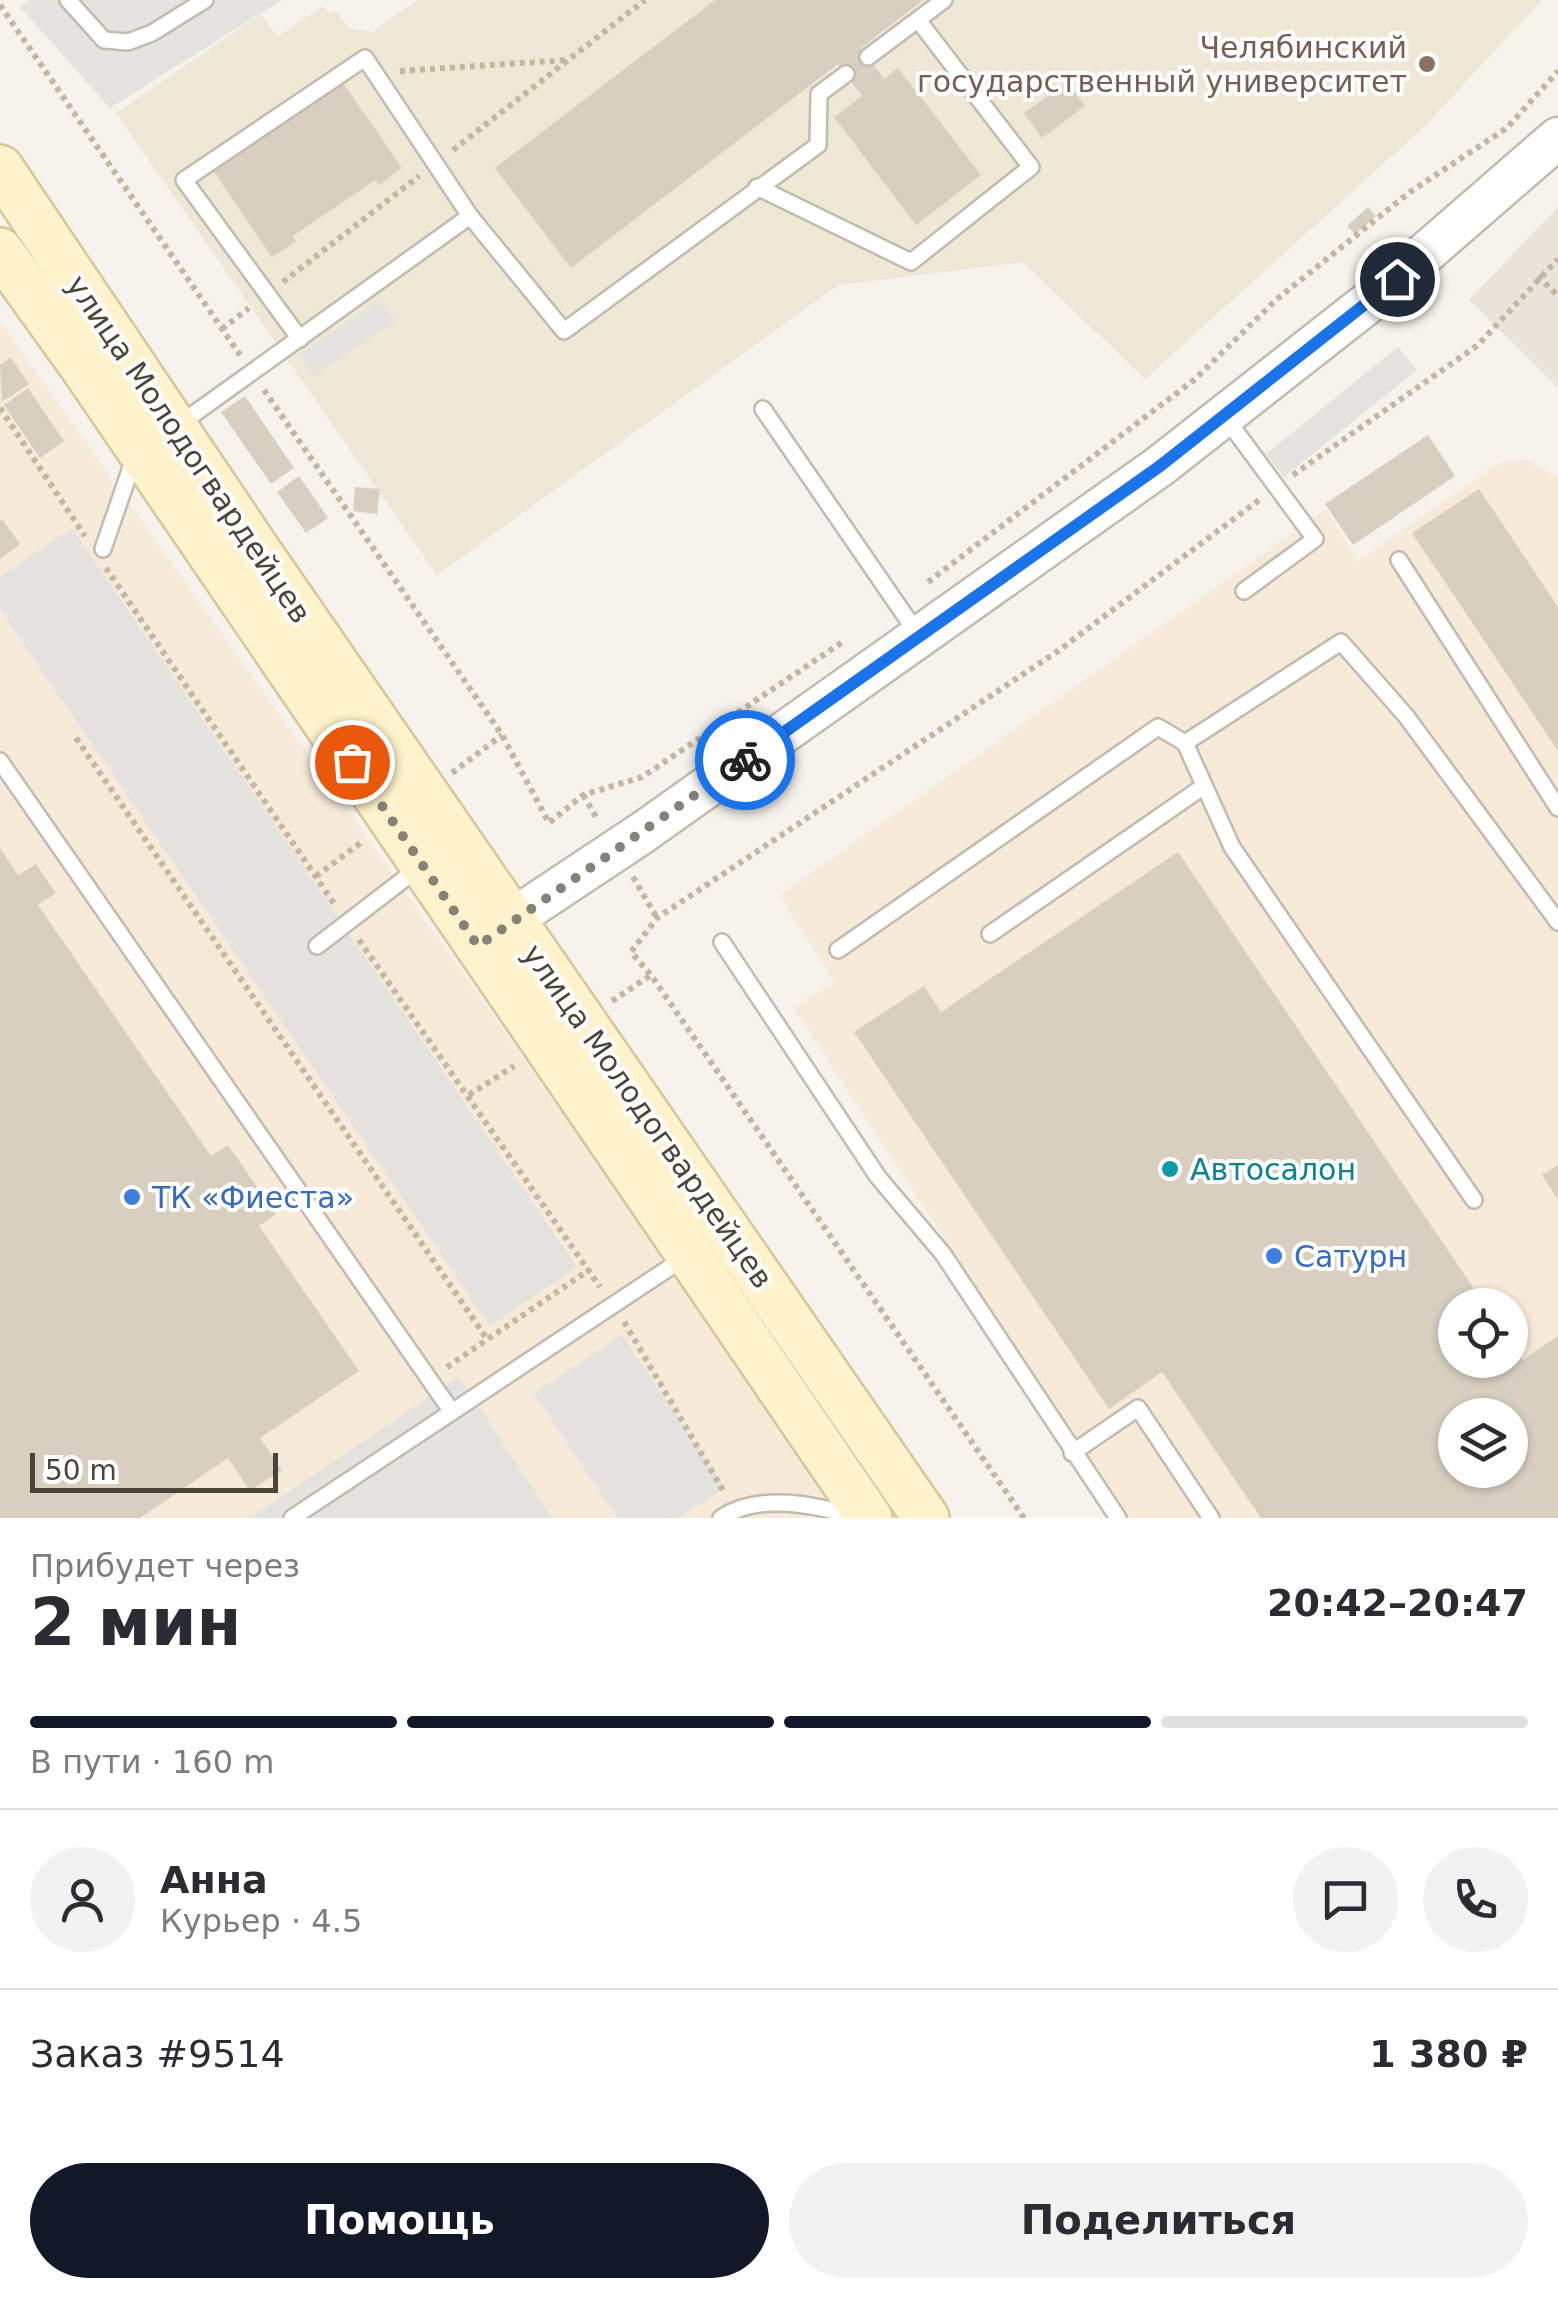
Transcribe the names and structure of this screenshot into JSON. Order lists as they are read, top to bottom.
{
  "streets": {
    "main road": ["улица Молодогвардейцев"]
  },
  "places": [
    "Челябинский государственный университет",
    "Автосалон",
    "ТК «Фиеста»",
    "Сатурн"
  ],
  "scale_bar": "50 m",
  "page": {
    "scale": "50 m",
    "heading": ["2 мин", "Прибудет через", "20:42–20:47"],
    "panel": [
      "Анна",
      "Курьер · 4.5",
      "Заказ #9514",
      "1 380 ₽"
    ],
    "bar": "В пути · 160 m",
    "buttons": ["Помощь", "Поделиться"]
  }
}
